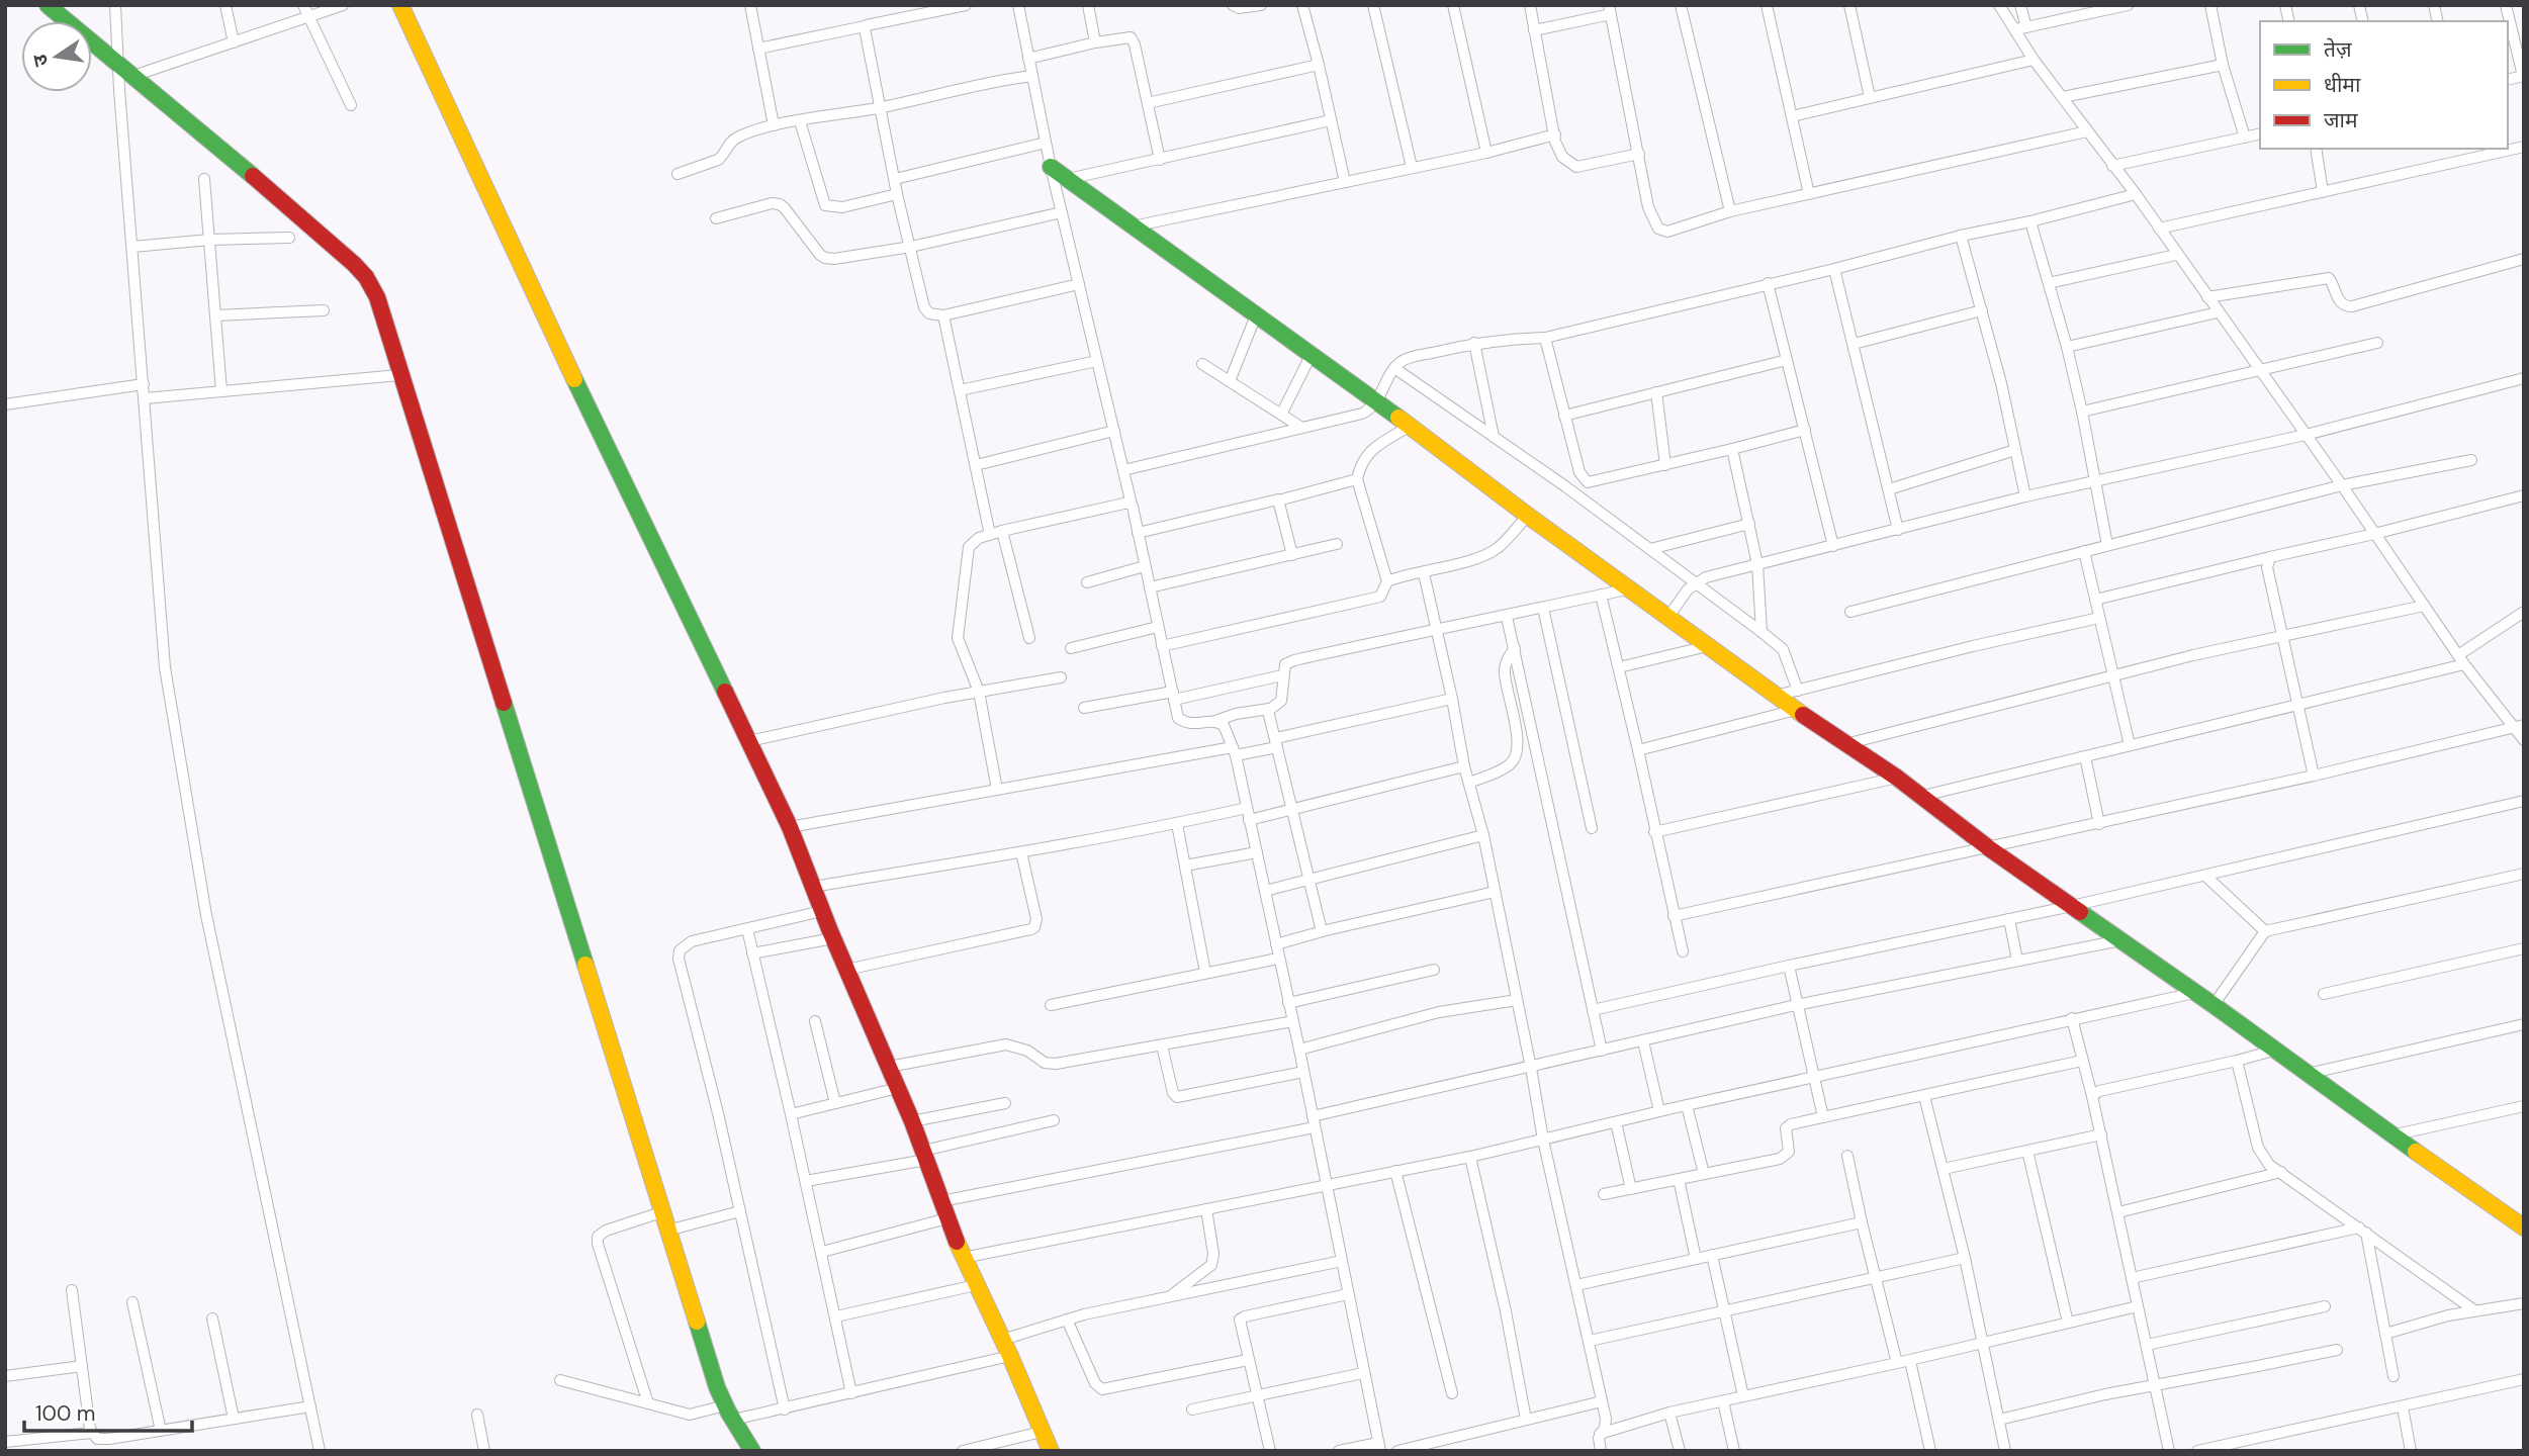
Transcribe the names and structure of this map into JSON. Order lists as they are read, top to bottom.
{
  "legend": ["तेज़", "धीमा", "जाम"],
  "scale_bar": "100 m",
  "north": "left"
}
